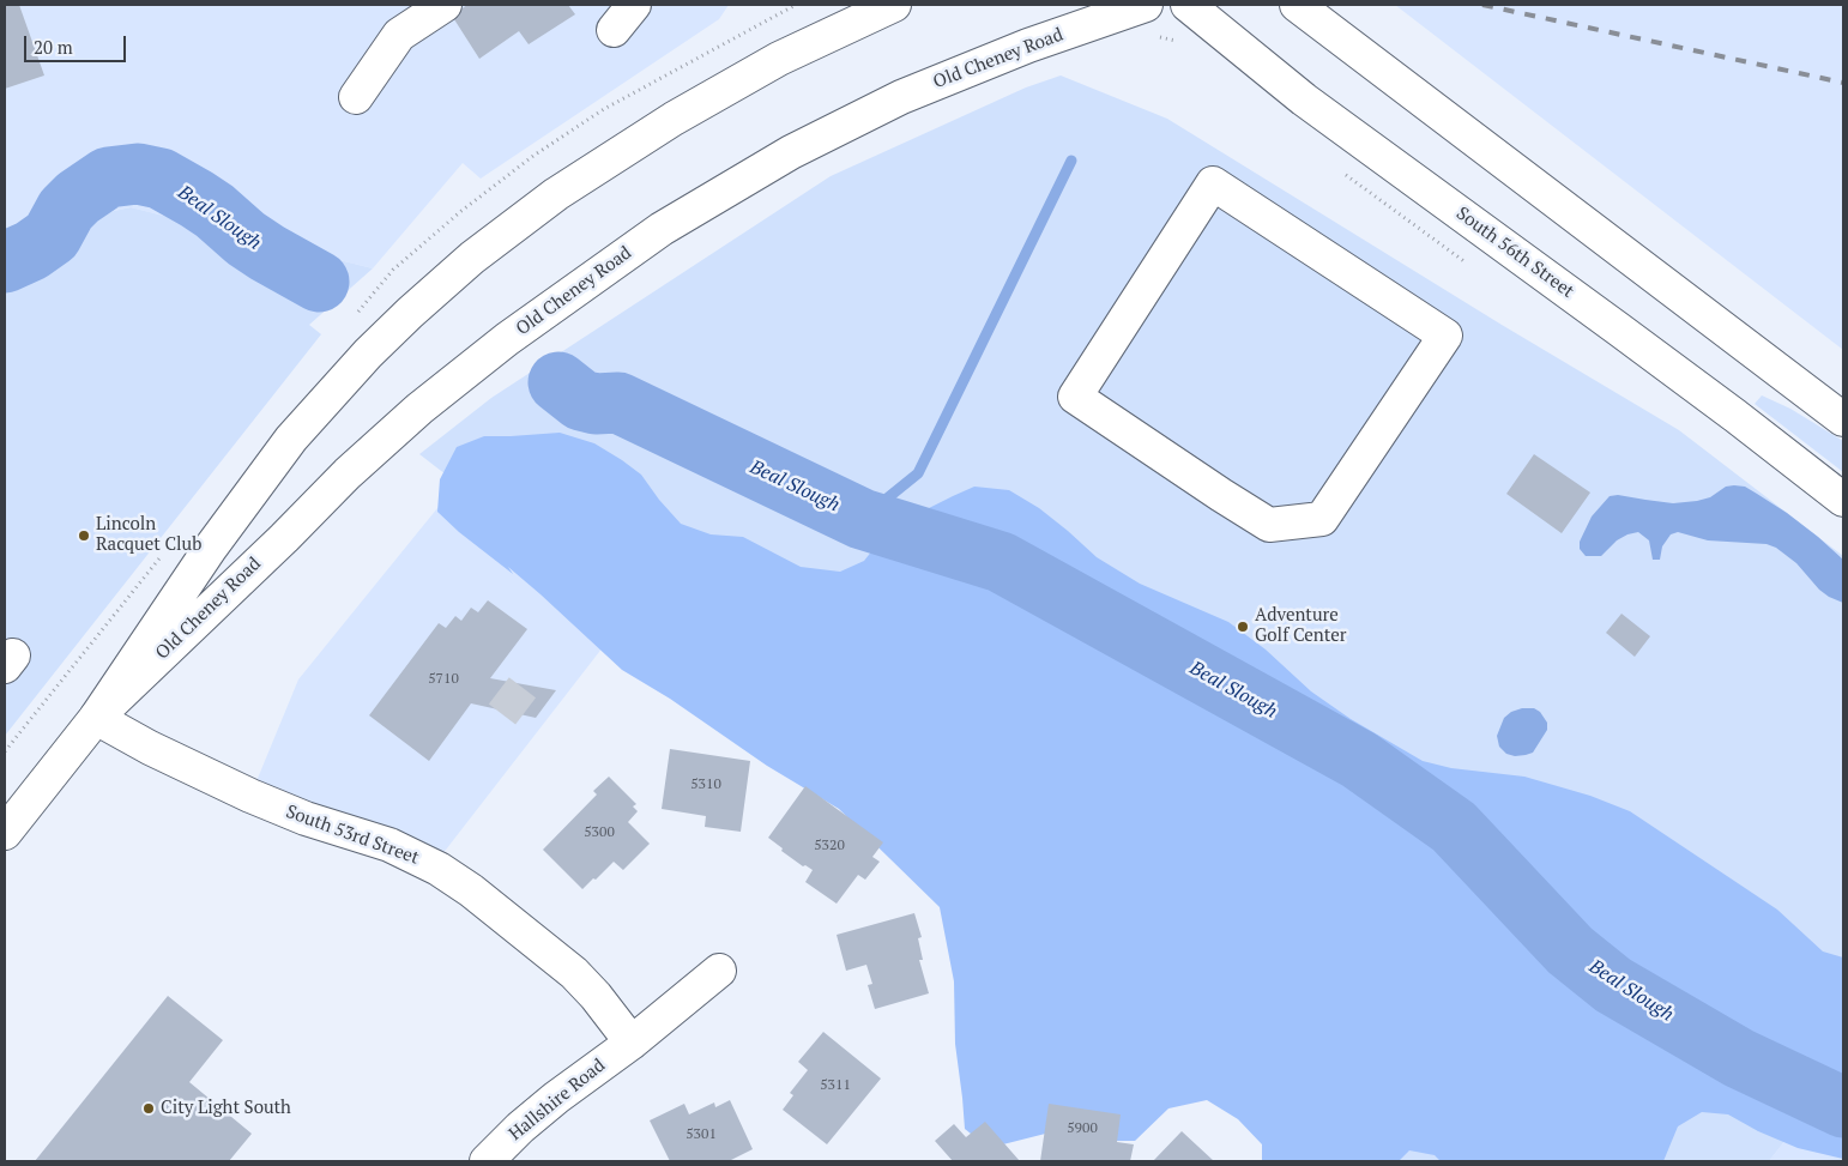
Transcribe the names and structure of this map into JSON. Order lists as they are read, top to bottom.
{
  "streets": {
    "main road": [
      "Old Cheney Road",
      "South 56th Street",
      "South 53rd Street",
      "Hallshire Road"
    ]
  },
  "crossings": [
    ["Old Cheney Road", "South 53rd Street"],
    ["South 53rd Street", "Hallshire Road"]
  ],
  "water": ["Beal Slough"],
  "places": ["Lincoln Racquet Club", "Adventure Golf Center", "City Light South"],
  "house_numbers": [
    "5710",
    "5310",
    "5300",
    "5320",
    "5311",
    "5900",
    "5301"
  ],
  "scale_bar": "20 m"
}
